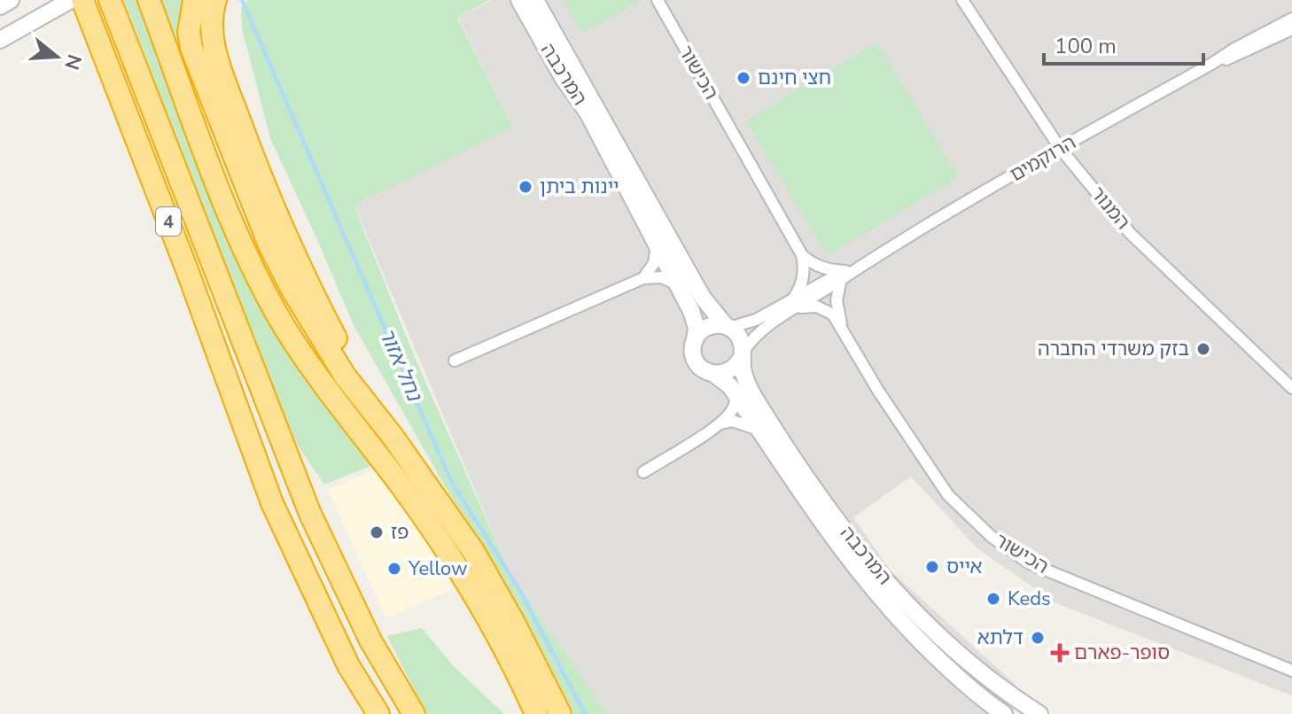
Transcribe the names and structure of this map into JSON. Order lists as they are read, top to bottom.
{
  "streets": {
    "highway": ["4"],
    "street": [
      "הכישור",
      "המרכבה",
      "הרוקמים",
      "המנור"
    ]
  },
  "crossings": [
    ["הכישור", "הרוקמים"],
    ["המרכבה", "הרוקמים"],
    ["הרוקמים", "המנור"]
  ],
  "water": ["נחל אזור"],
  "places": {
    "other": [
      "חצי חינם",
      "יינות ביתן",
      "בזק משרדי החברה",
      "פז",
      "אייס",
      "Yellow",
      "Keds",
      "דלתא"
    ],
    "health": ["סופר-פארם"]
  },
  "scale_bar": "100 m",
  "north": "right"
}
